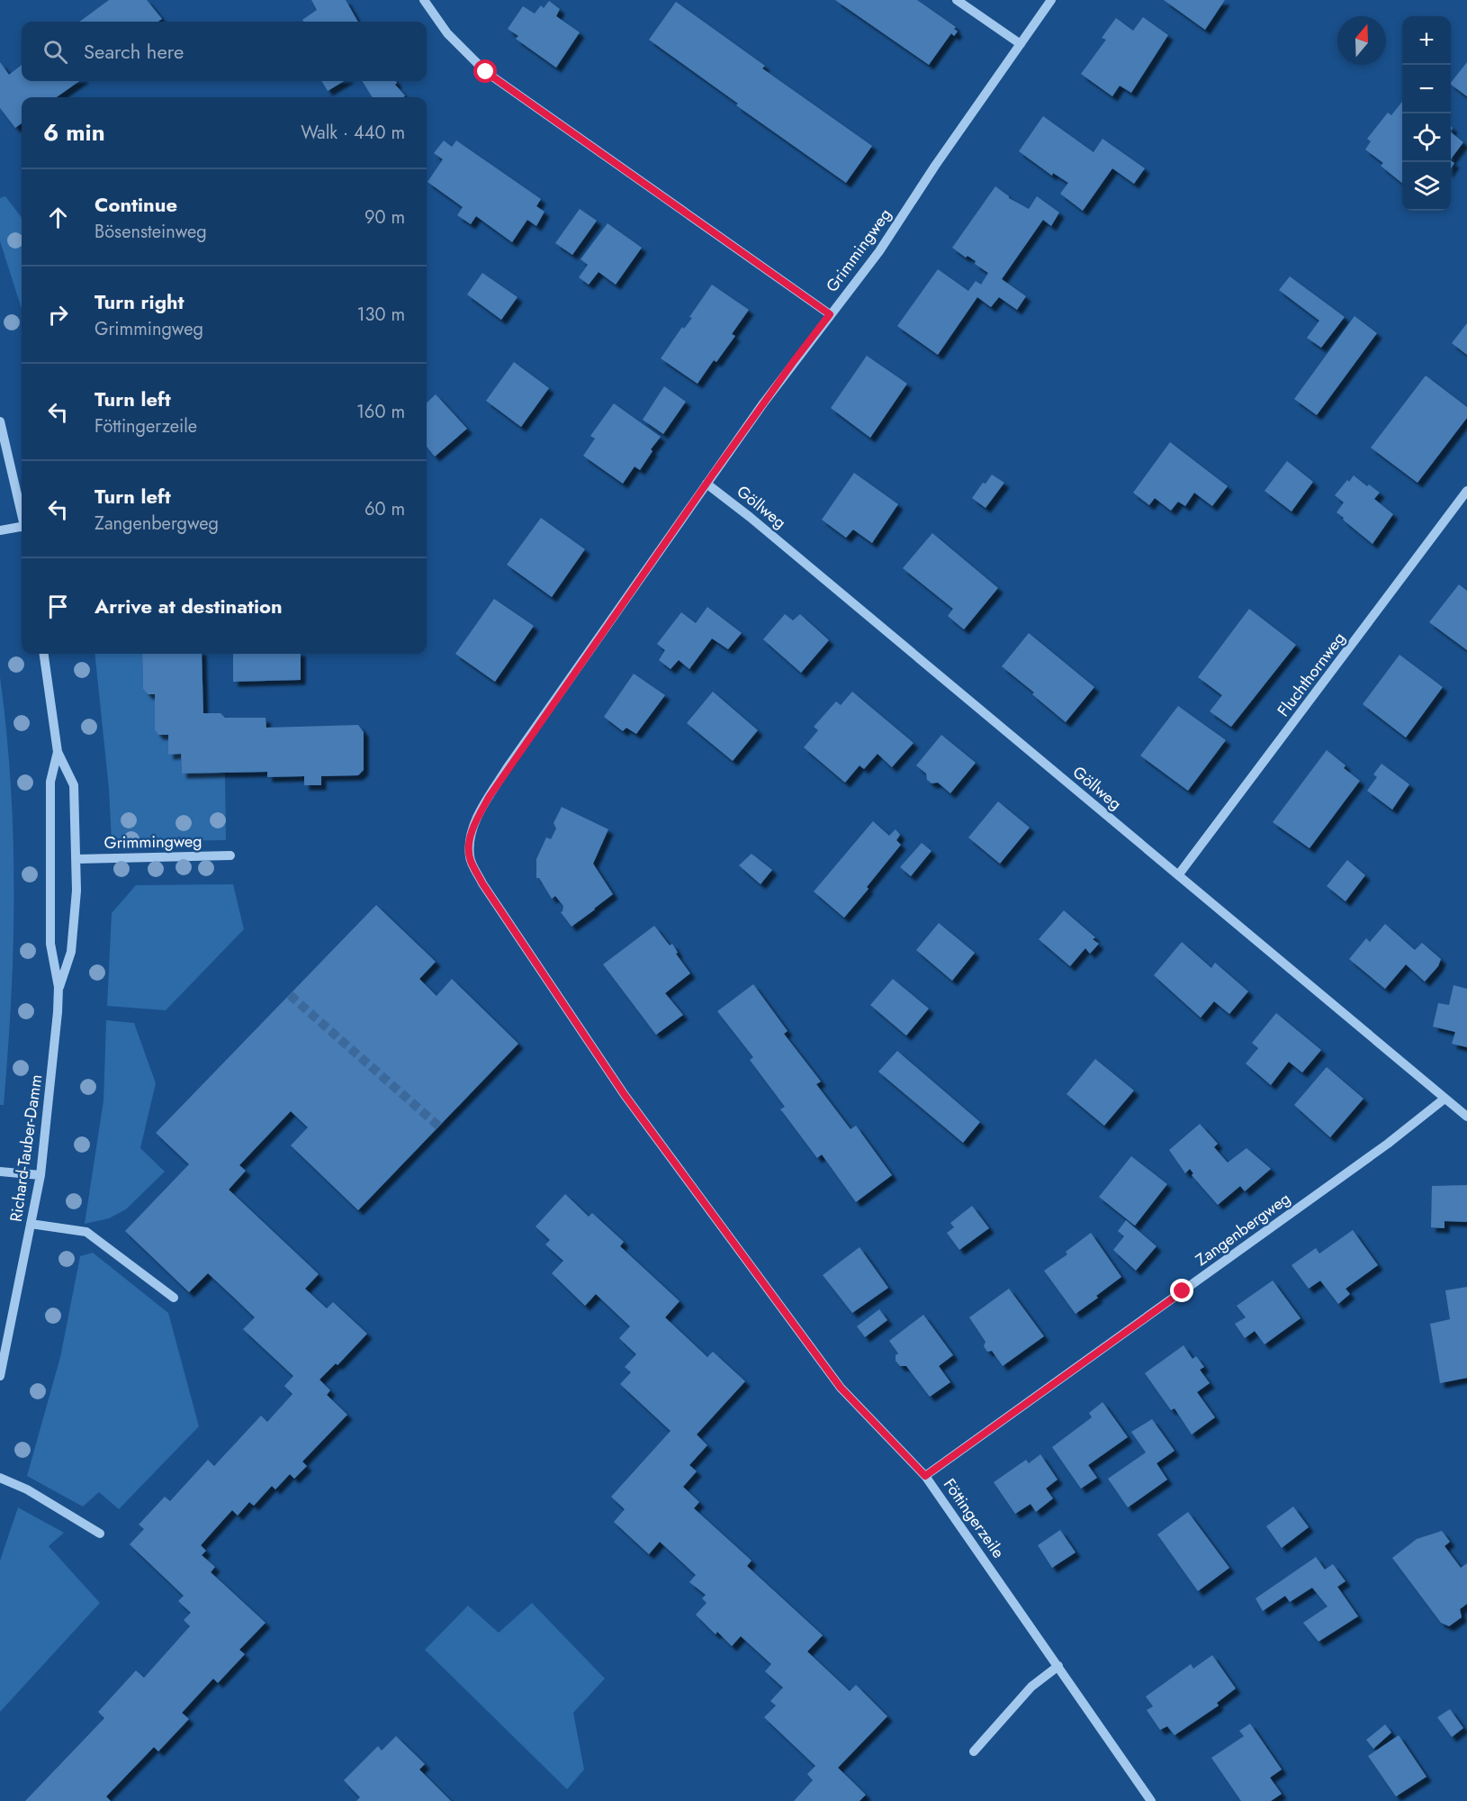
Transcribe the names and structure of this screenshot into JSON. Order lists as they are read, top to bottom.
{
  "streets": {
    "street": [
      "Grimmingweg",
      "Göllweg",
      "Fluchthornweg",
      "Richard-Tauber-Damm",
      "Zangenbergweg",
      "Föttingerzeile"
    ]
  },
  "crossings": [
    ["Grimmingweg", "Göllweg"],
    ["Grimmingweg", "Richard-Tauber-Damm"],
    ["Grimmingweg", "Föttingerzeile"],
    ["Göllweg", "Fluchthornweg"],
    ["Göllweg", "Zangenbergweg"],
    ["Zangenbergweg", "Föttingerzeile"]
  ],
  "north": "top",
  "page": {
    "map_buttons": ["+", "−"],
    "search": "Search here",
    "heading": ["6 min", "Walk · 440 m"],
    "list": [
      ["Continue", "Bösensteinweg", "90 m"],
      ["Turn right", "Grimmingweg", "130 m"],
      ["Turn left", "Föttingerzeile", "160 m"],
      ["Turn left", "Zangenbergweg", "60 m"],
      "Arrive at destination"
    ]
  }
}
